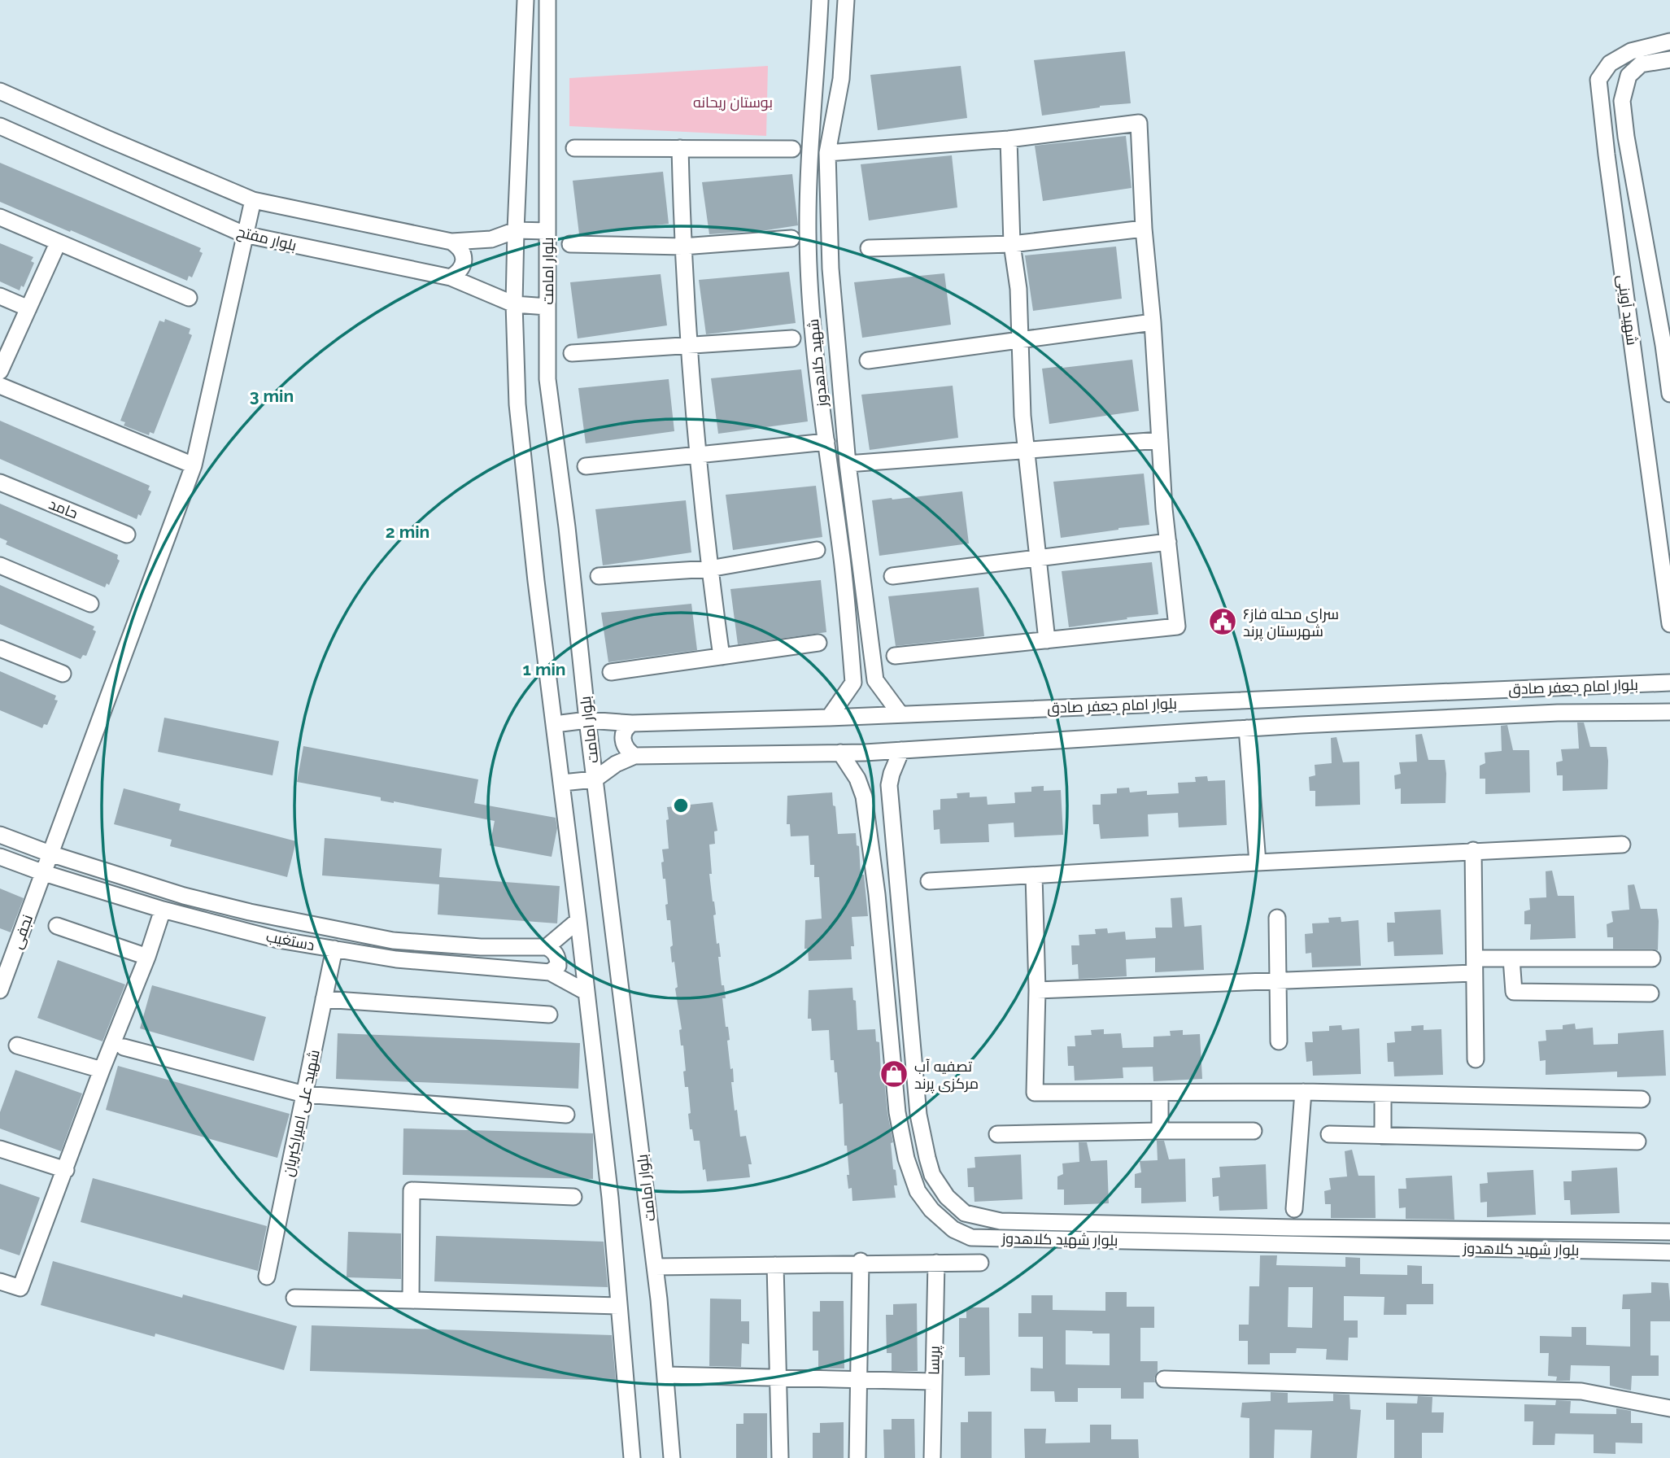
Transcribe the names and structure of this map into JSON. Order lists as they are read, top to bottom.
{
  "streets": {
    "street": [
      "بلوار مفتح",
      "بلوار امامت",
      "شهید آوینی",
      "شهید کلاهدوز",
      "حامد",
      "بلوار امام جعفر صادق",
      "نجفی",
      "دستغیب",
      "شهید علی امیراکبریان",
      "بلوار شهید کلاهدوز",
      "پریسا"
    ]
  },
  "crossings": [
    ["بلوار مفتح", "بلوار امامت"],
    ["بلوار مفتح", "نجفی"],
    ["بلوار امامت", "بلوار امام جعفر صادق"],
    ["شهید کلاهدوز", "بلوار امام جعفر صادق"],
    ["بلوار امام جعفر صادق", "بلوار شهید کلاهدوز"],
    ["نجفی", "دستغیب"],
    ["دستغیب", "شهید علی امیراکبریان"]
  ],
  "parks": ["بوستان ریحانه"],
  "places": {
    "public building": ["سرای محله فاز۶ شهرستان پرند"],
    "shop": ["تصفیه آب مرکزی پرند"]
  },
  "rings": ["3 min", "2 min", "1 min"]
}
